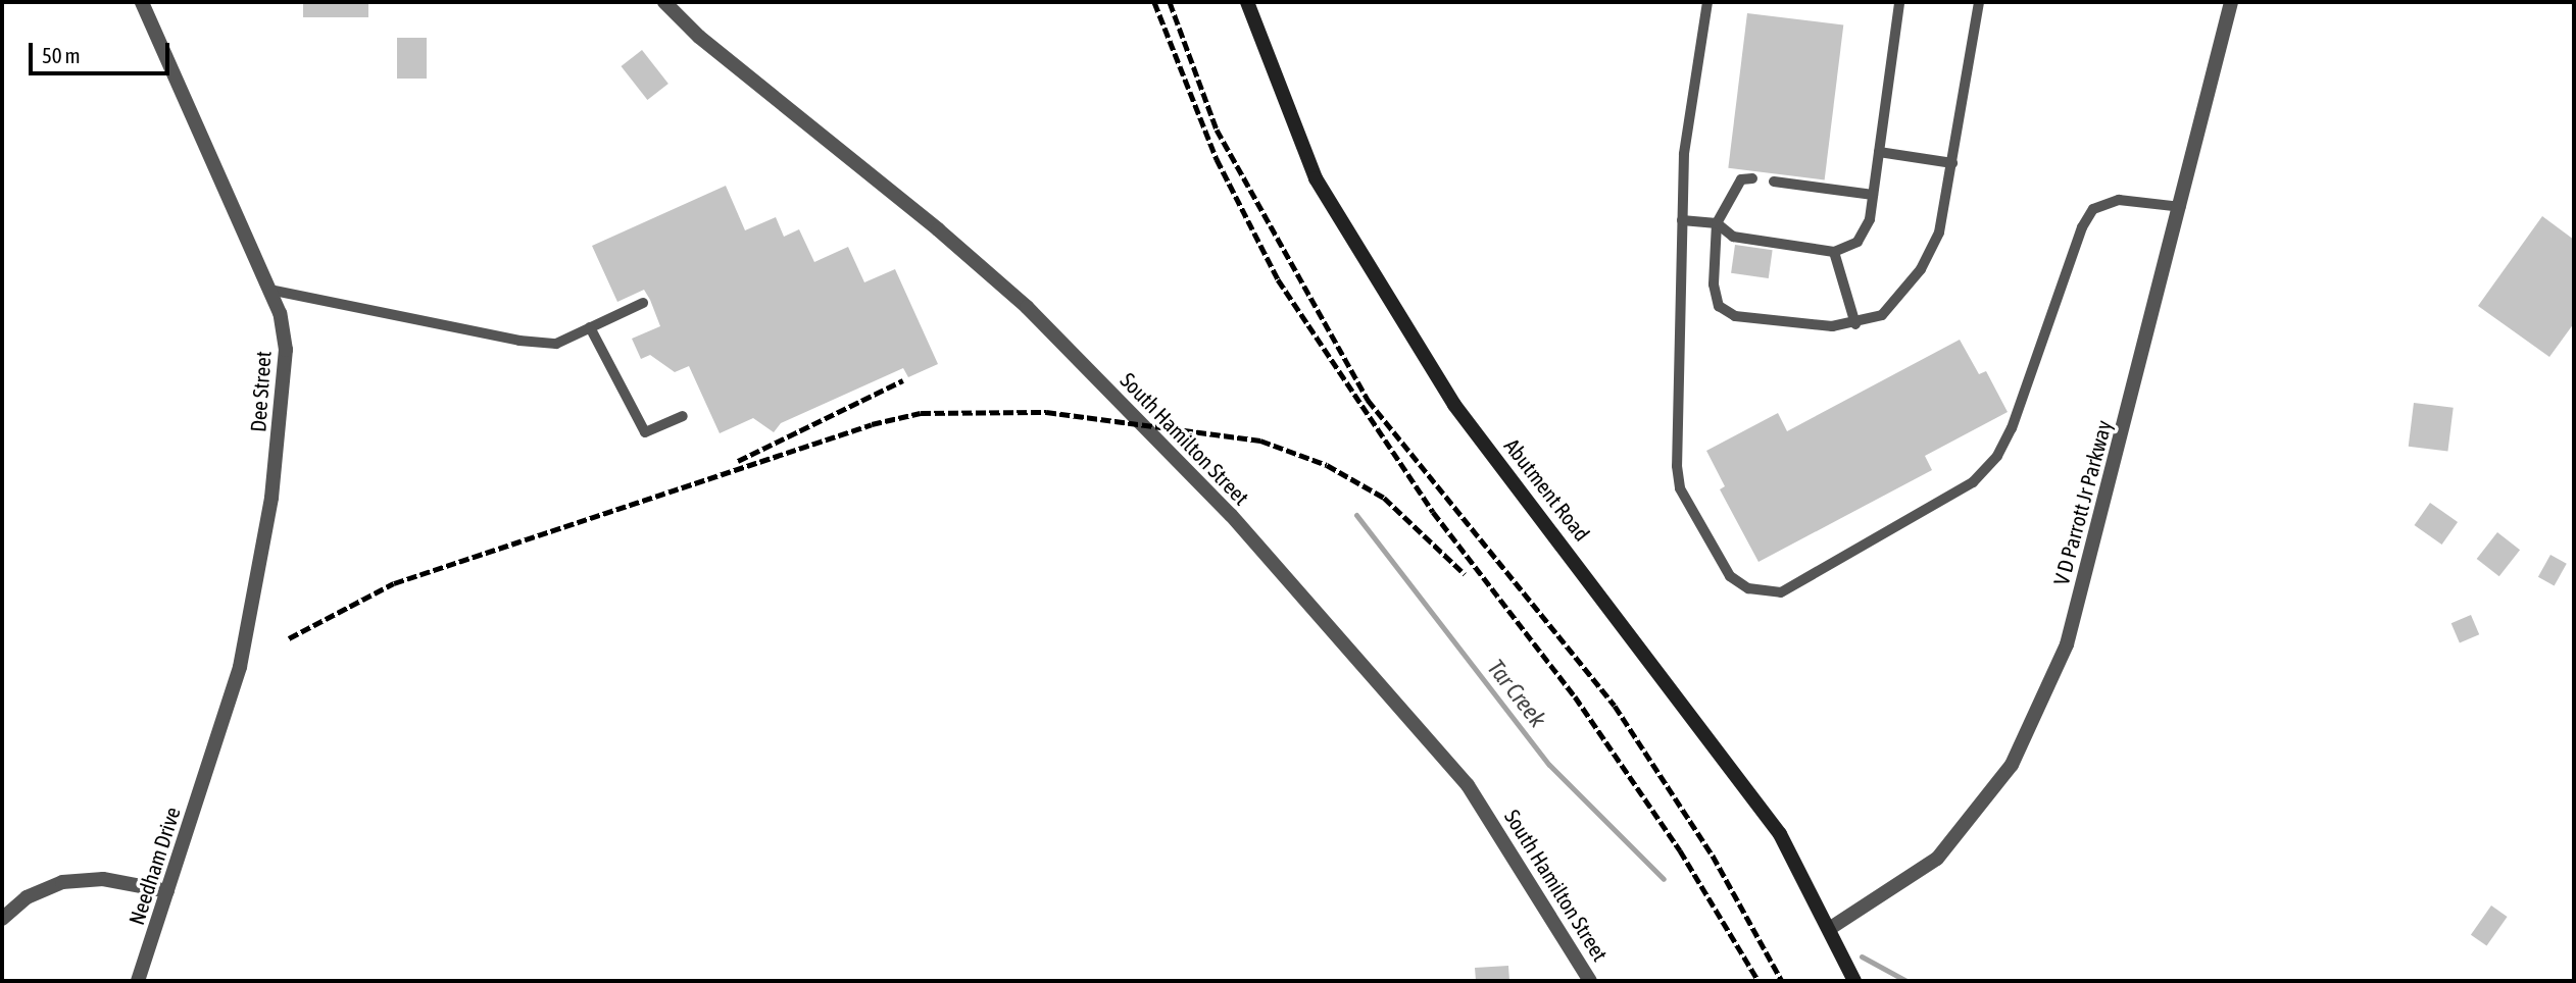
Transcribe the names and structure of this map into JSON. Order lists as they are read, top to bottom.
{
  "streets": {
    "main road": ["Abutment Road"],
    "street": [
      "Dee Street",
      "South Hamilton Street",
      "V D Parrott Jr Parkway",
      "Needham Drive"
    ]
  },
  "crossings": [
    ["Dee Street", "Needham Drive"],
    ["Abutment Road", "V D Parrott Jr Parkway"]
  ],
  "water": ["Tar Creek"],
  "scale_bar": "50 m"
}
